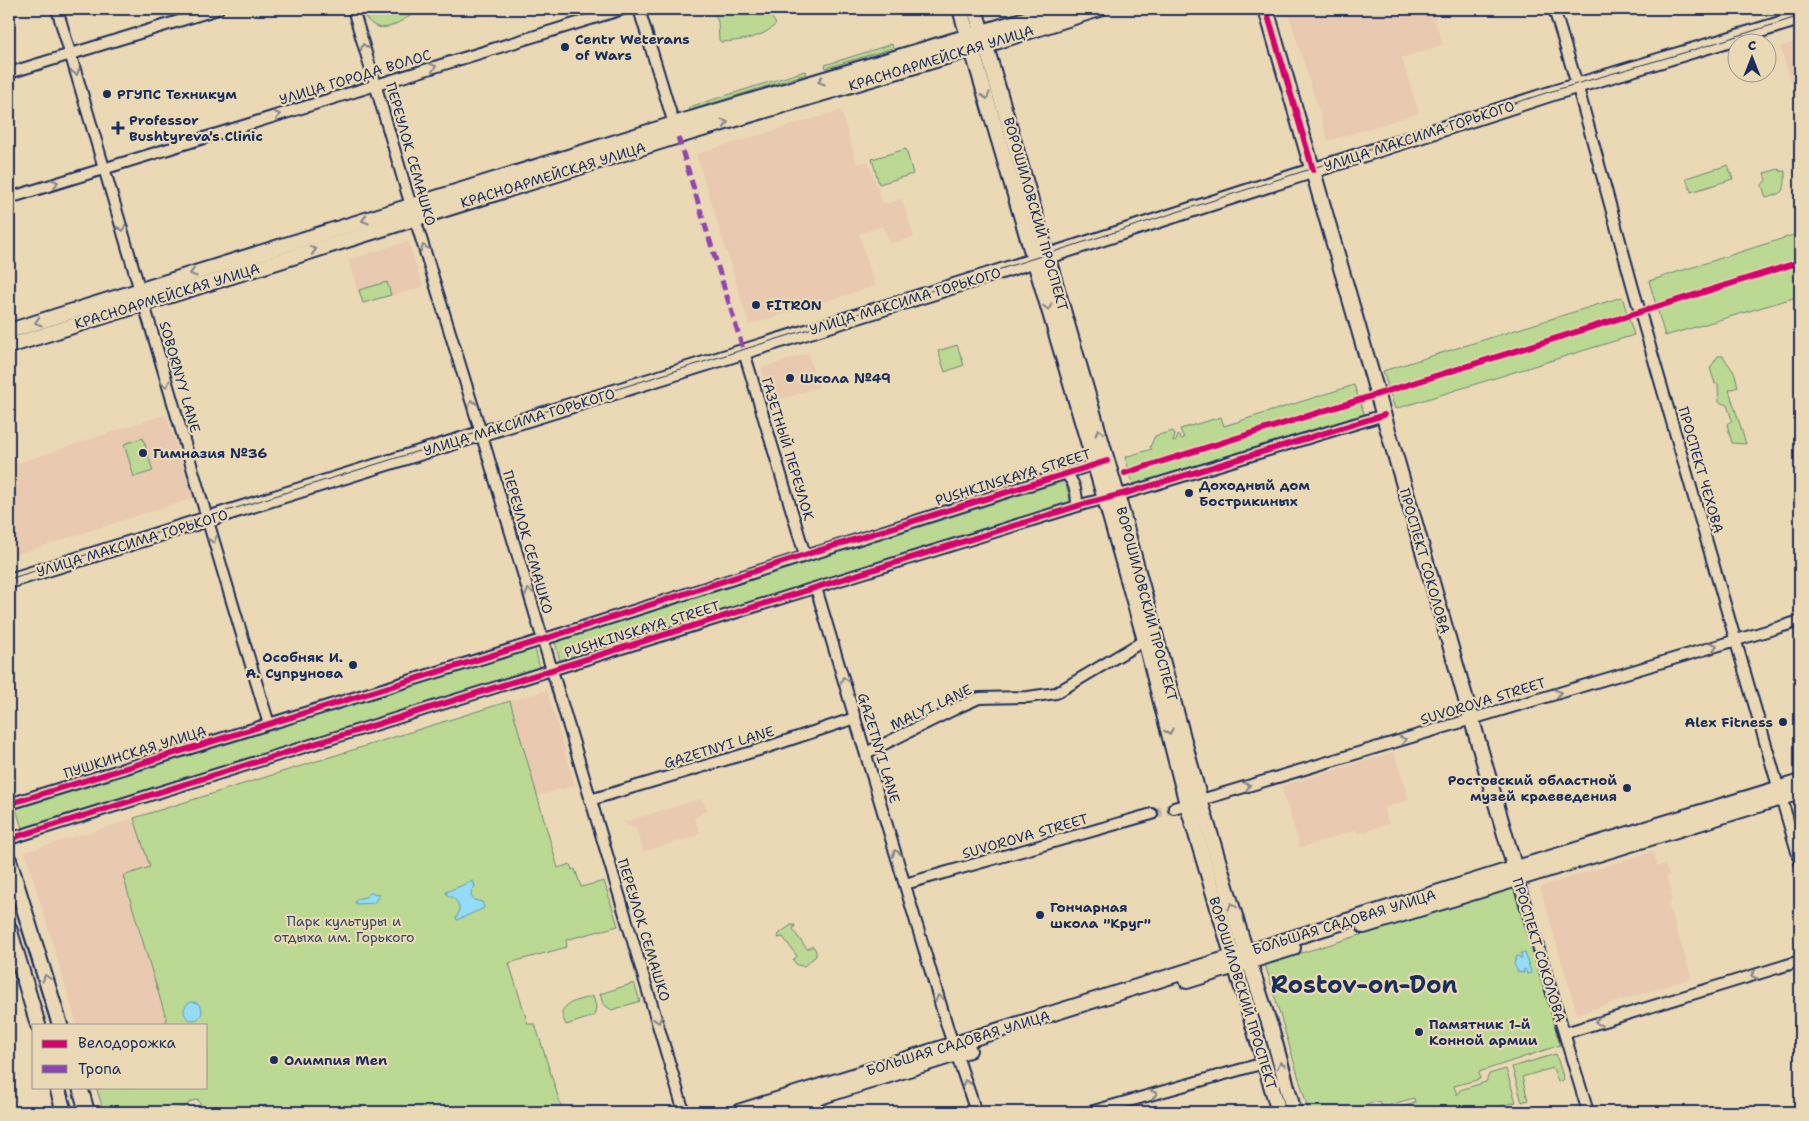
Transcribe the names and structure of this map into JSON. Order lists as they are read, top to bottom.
{
  "streets": {
    "main road": [
      "КРАСНОАРМЕЙСКАЯ УЛИЦА",
      "УЛИЦА МАКСИМА ГОРЬКОГО",
      "ВОРОШИЛОВСКИЙ ПРОСПЕКТ",
      "ПРОСПЕКТ СОКОЛОВА",
      "БОЛЬШАЯ САДОВАЯ УЛИЦА"
    ],
    "street": [
      "УЛИЦА ГОРОДА ВОЛОС",
      "ПЕРЕУЛОК СЕМАШКО",
      "SOBORNYY LANE",
      "ГАЗЕТНЫЙ ПЕРЕУЛОК",
      "ПРОСПЕКТ ЧЕХОВА",
      "PUSHKINSKAYA STREET",
      "SUVOROVA STREET",
      "MALYI LANE",
      "GAZETNYI LANE",
      "ПУШКИНСКАЯ УЛИЦА"
    ]
  },
  "crossings": [
    ["КРАСНОАРМЕЙСКАЯ УЛИЦА", "ПЕРЕУЛОК СЕМАШКО"],
    ["КРАСНОАРМЕЙСКАЯ УЛИЦА", "ВОРОШИЛОВСКИЙ ПРОСПЕКТ"],
    ["КРАСНОАРМЕЙСКАЯ УЛИЦА", "SOBORNYY LANE"],
    ["УЛИЦА ГОРОДА ВОЛОС", "ПЕРЕУЛОК СЕМАШКО"],
    ["УЛИЦА ГОРОДА ВОЛОС", "SOBORNYY LANE"],
    ["УЛИЦА МАКСИМА ГОРЬКОГО", "ПЕРЕУЛОК СЕМАШКО"],
    ["УЛИЦА МАКСИМА ГОРЬКОГО", "ВОРОШИЛОВСКИЙ ПРОСПЕКТ"],
    ["УЛИЦА МАКСИМА ГОРЬКОГО", "SOBORNYY LANE"],
    ["УЛИЦА МАКСИМА ГОРЬКОГО", "ГАЗЕТНЫЙ ПЕРЕУЛОК"],
    ["УЛИЦА МАКСИМА ГОРЬКОГО", "ПРОСПЕКТ ЧЕХОВА"],
    ["УЛИЦА МАКСИМА ГОРЬКОГО", "ПРОСПЕКТ СОКОЛОВА"],
    ["ПЕРЕУЛОК СЕМАШКО", "PUSHKINSKAYA STREET"],
    ["ПЕРЕУЛОК СЕМАШКО", "GAZETNYI LANE"],
    ["ВОРОШИЛОВСКИЙ ПРОСПЕКТ", "PUSHKINSKAYA STREET"],
    ["ВОРОШИЛОВСКИЙ ПРОСПЕКТ", "SUVOROVA STREET"],
    ["ВОРОШИЛОВСКИЙ ПРОСПЕКТ", "MALYI LANE"],
    ["ВОРОШИЛОВСКИЙ ПРОСПЕКТ", "БОЛЬШАЯ САДОВАЯ УЛИЦА"],
    ["SOBORNYY LANE", "PUSHKINSKAYA STREET"],
    ["SOBORNYY LANE", "ПУШКИНСКАЯ УЛИЦА"],
    ["ГАЗЕТНЫЙ ПЕРЕУЛОК", "PUSHKINSKAYA STREET"],
    ["ПРОСПЕКТ ЧЕХОВА", "SUVOROVA STREET"],
    ["ПРОСПЕКТ ЧЕХОВА", "БОЛЬШАЯ САДОВАЯ УЛИЦА"],
    ["PUSHKINSKAYA STREET", "GAZETNYI LANE"],
    ["PUSHKINSKAYA STREET", "ПУШКИНСКАЯ УЛИЦА"],
    ["ПРОСПЕКТ СОКОЛОВА", "SUVOROVA STREET"],
    ["ПРОСПЕКТ СОКОЛОВА", "БОЛЬШАЯ САДОВАЯ УЛИЦА"],
    ["SUVOROVA STREET", "GAZETNYI LANE"],
    ["MALYI LANE", "GAZETNYI LANE"]
  ],
  "one_way": [
    "УЛИЦА ГОРОДА ВОЛОС",
    "SOBORNYY LANE",
    "SUVOROVA STREET",
    "GAZETNYI LANE"
  ],
  "districts": ["Rostov-on-Don"],
  "parks": ["Парк культуры и отдыха им. Горького"],
  "places": {
    "other": [
      "Centr Weterans of Wars",
      "РГУПС Техникум",
      "FITRON",
      "Школа №49",
      "Гимназия №36",
      "Доходный дом Бострикиных",
      "Особняк И. А. Супрунова",
      "Alex Fitness",
      "Ростовский областной музей краеведения",
      "Гончарная школа \"Круг\"",
      "Памятник 1-й Конной армии",
      "Олимпия Men"
    ],
    "health": ["Professor Bushtyreva's Clinic"]
  },
  "legend": ["Велодорожка", "Тропа"],
  "north": "top"
}
